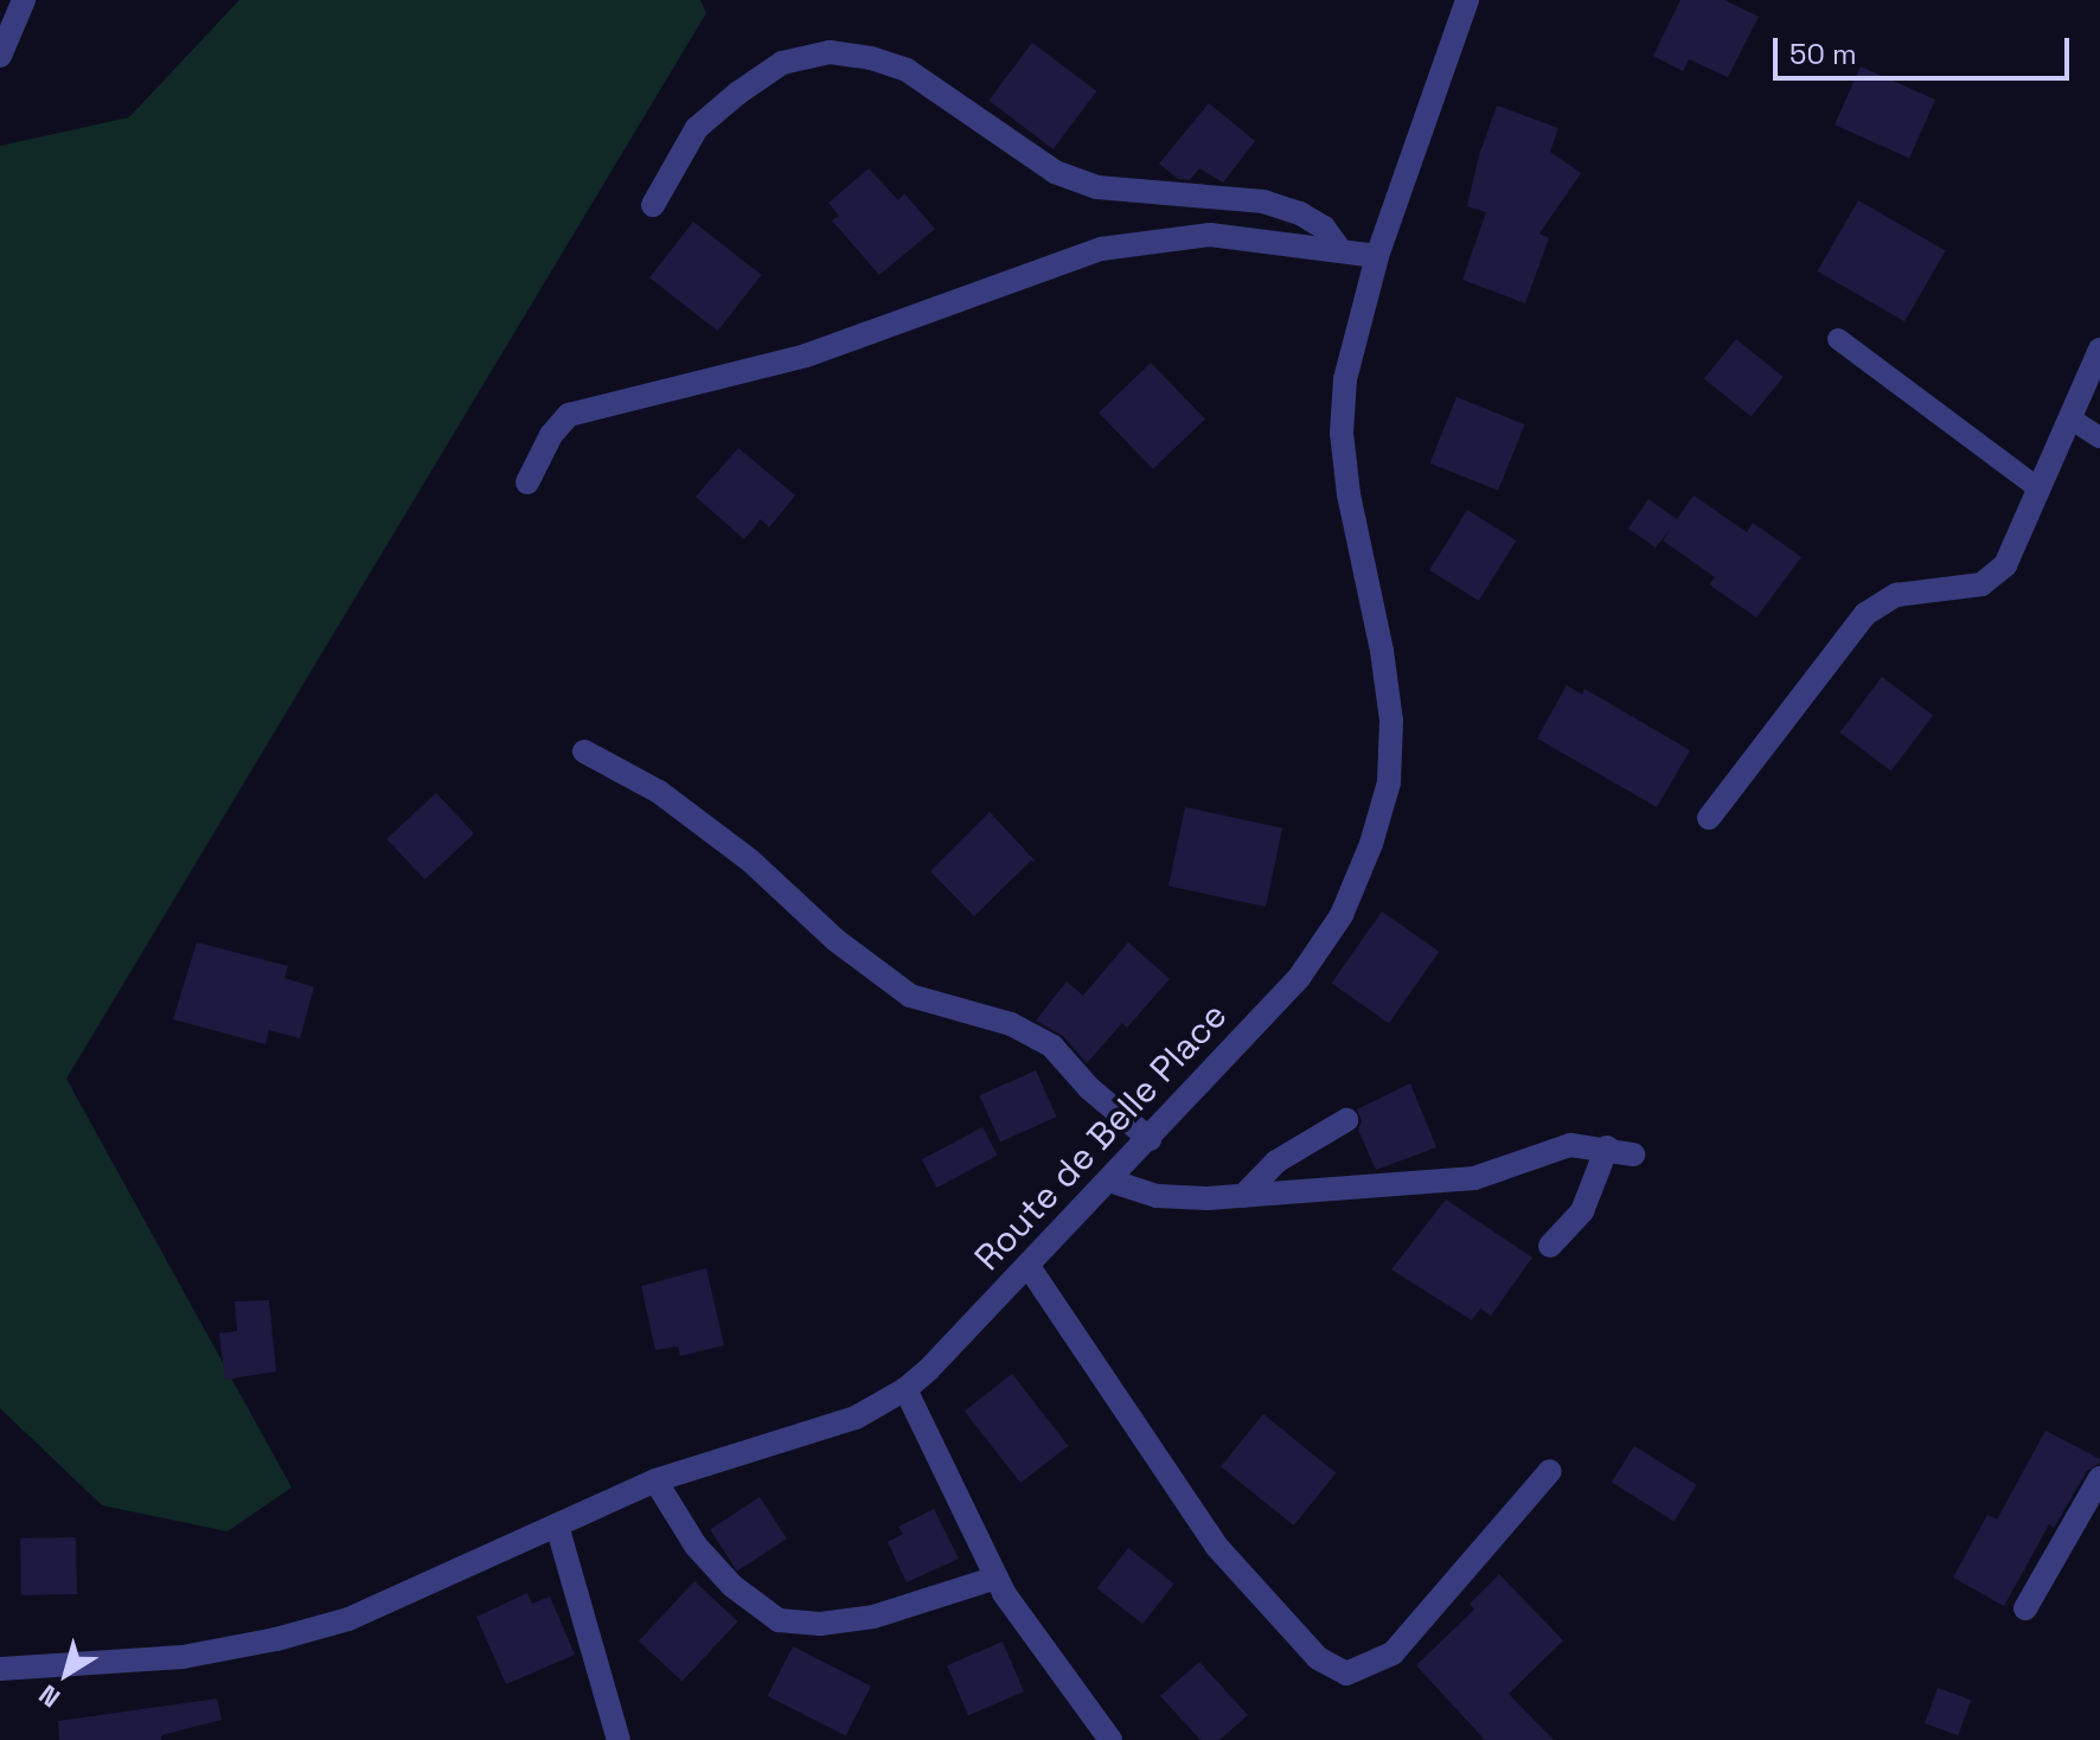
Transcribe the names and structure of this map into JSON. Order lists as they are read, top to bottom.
{
  "streets": {
    "street": ["Route de Belle Place"]
  },
  "scale_bar": "50 m",
  "north": "bottom left"
}
